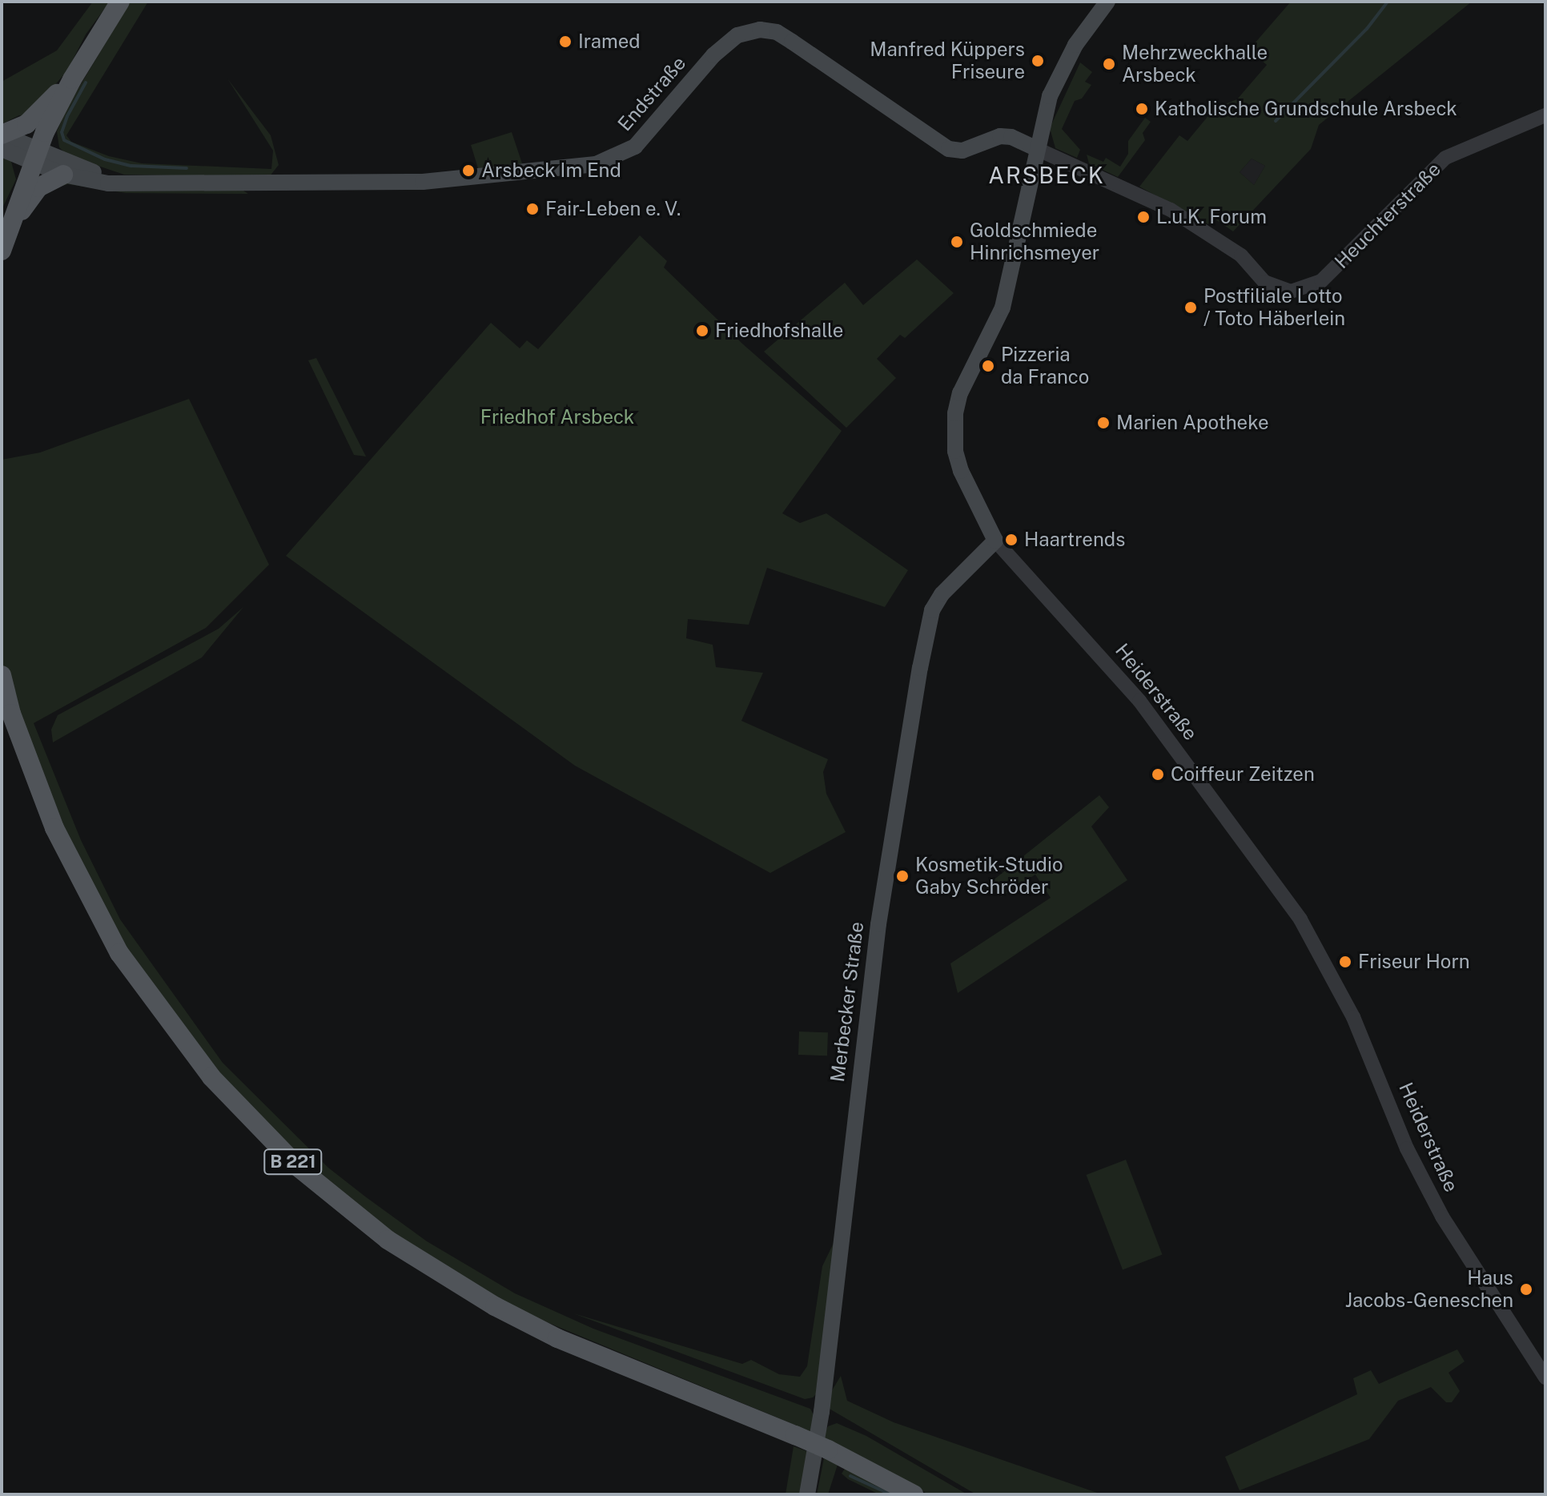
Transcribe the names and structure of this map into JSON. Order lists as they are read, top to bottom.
{
  "streets": {
    "main road": [
      "Endstraße",
      "Heiderstraße",
      "Merbecker Straße",
      "B 221"
    ],
    "street": ["Heuchterstraße"]
  },
  "crossings": [
    ["Endstraße", "Heuchterstraße"],
    ["Endstraße", "Heiderstraße"],
    ["Heuchterstraße", "Heiderstraße"],
    ["Heiderstraße", "Merbecker Straße"]
  ],
  "districts": ["ARSBECK"],
  "parks": ["Friedhof Arsbeck"],
  "places": [
    "Iramed",
    "Manfred Küppers Friseure",
    "Mehrzweckhalle Arsbeck",
    "Katholische Grundschule Arsbeck",
    "Arsbeck Im End",
    "Fair-Leben e. V.",
    "L.u.K. Forum",
    "Goldschmiede Hinrichsmeyer",
    "Postfiliale Lotto / Toto Häberlein",
    "Friedhofshalle",
    "Pizzeria da Franco",
    "Marien Apotheke",
    "Haartrends",
    "Coiffeur Zeitzen",
    "Kosmetik-Studio Gaby Schröder",
    "Friseur Horn",
    "Haus Jacobs-Geneschen"
  ]
}
